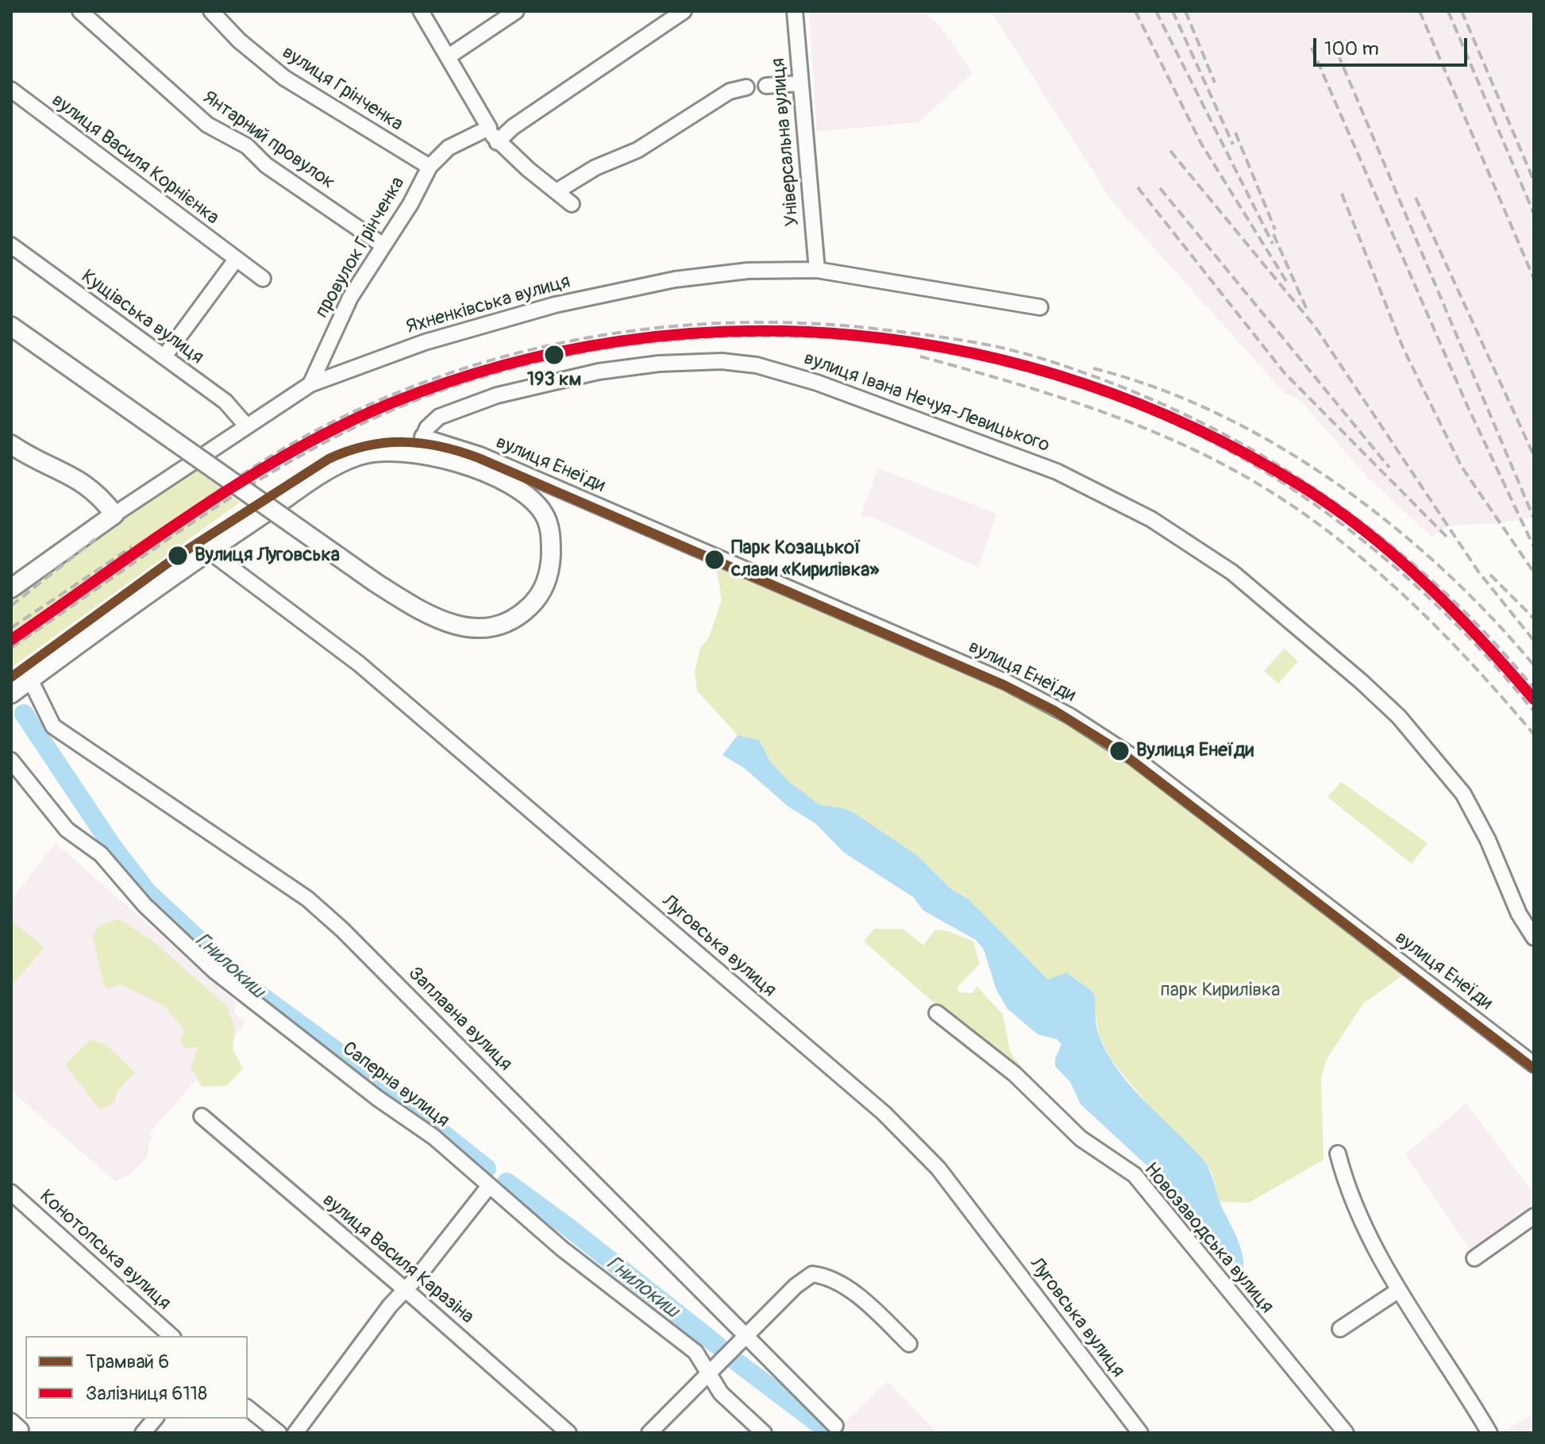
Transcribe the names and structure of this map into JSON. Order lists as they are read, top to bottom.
{
  "streets": {
    "main road": ["Яхненківська вулиця"],
    "street": [
      "вулиця Грінченка",
      "Янтарний провулок",
      "Універсальна вулиця",
      "вулиця Василя Корнієнка",
      "провулок Грінченка",
      "Кущівська вулиця",
      "вулиця Івана Нечуя-Левицького",
      "вулиця Енеїди",
      "Луговська вулиця",
      "Заплавна вулиця",
      "Саперна вулиця",
      "Новозаводська вулиця",
      "Конотопська вулиця",
      "вулиця Василя Каразіна"
    ]
  },
  "crossings": [
    ["вулиця Грінченка", "провулок Грінченка"],
    ["Янтарний провулок", "провулок Грінченка"],
    ["Універсальна вулиця", "Яхненківська вулиця"],
    ["провулок Грінченка", "Яхненківська вулиця"],
    ["Яхненківська вулиця", "Кущівська вулиця"],
    ["вулиця Івана Нечуя-Левицького", "вулиця Енеїди"]
  ],
  "water": ["Гнилокиш"],
  "parks": ["парк Кирилівка"],
  "places": [
    "193 км",
    "Вулиця Луговська",
    "Парк Козацької слави «Кирилівка»",
    "Вулиця Енеїди"
  ],
  "lines": ["rail line 6118", "tram line 6"],
  "legend": ["Трамвай 6", "Залізниця 6118"],
  "scale_bar": "100 m"
}
